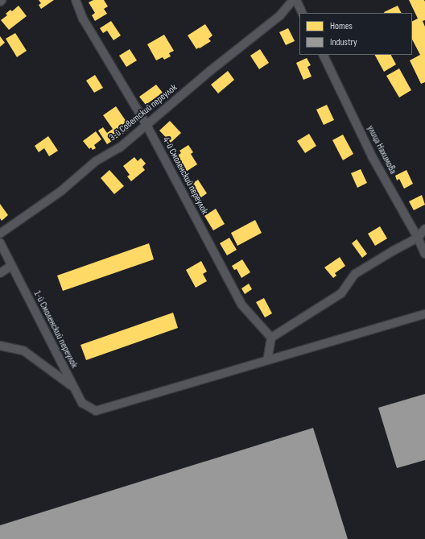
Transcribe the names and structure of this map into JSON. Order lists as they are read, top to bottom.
{
  "streets": {
    "street": [
      "3-й Советский переулок",
      "улица Нахимова",
      "4-й Смоленский переулок",
      "1-й Смоленский переулок"
    ]
  },
  "crossings": [
    ["3-й Советский переулок", "4-й Смоленский переулок"]
  ],
  "legend": ["Homes", "Industry"]
}
